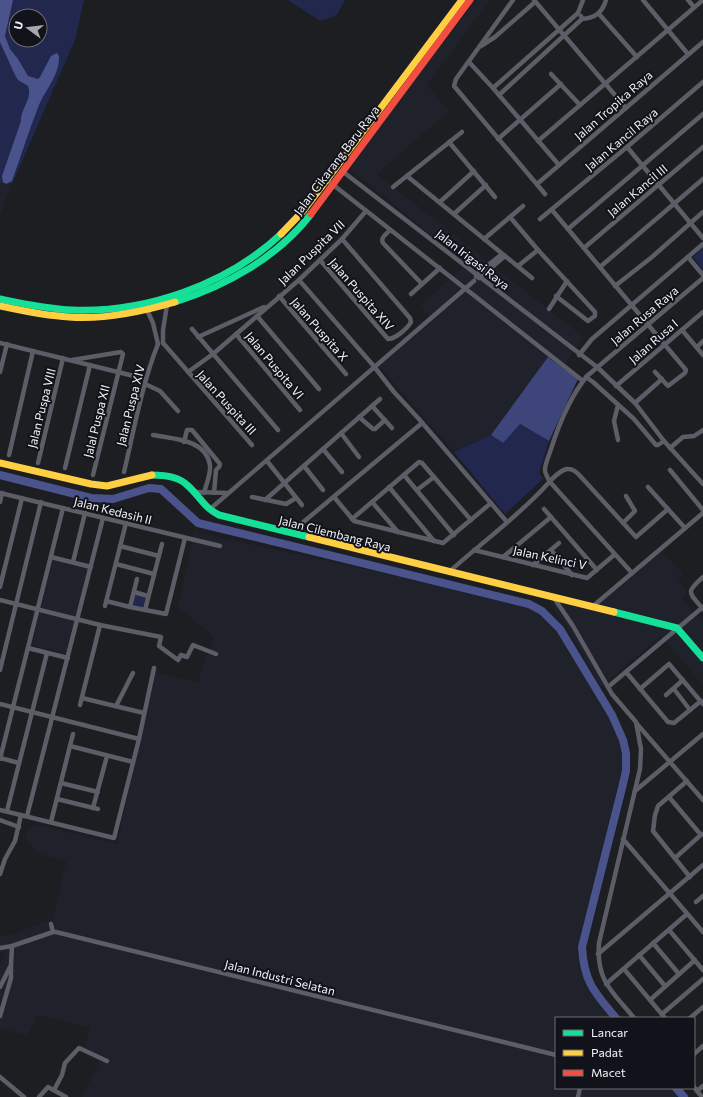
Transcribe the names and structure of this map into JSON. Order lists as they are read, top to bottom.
{
  "streets": {
    "main road": ["Jalan Cikarang Baru Raya", "Jalan Cilembang Raya"],
    "street": [
      "Jalan Tropika Raya",
      "Jalan Kancil Raya",
      "Jalan Kancil III",
      "Jalan Puspita VII",
      "Jalan Irigasi Raya",
      "Jalan Puspita XIV",
      "Jalan Rusa Raya",
      "Jalan Puspita X",
      "Jalan Rusa I",
      "Jalan Puspita VI",
      "Jalan Puspita III",
      "Jalan Puspa XIV",
      "Jalan Puspa VIII",
      "Jalal Puspa XII",
      "Jalan Kedasih II",
      "Jalan Kelinci V",
      "Jalan Industri Selatan"
    ]
  },
  "crossings": [
    ["Jalan Cikarang Baru Raya", "Jalan Irigasi Raya"],
    ["Jalan Puspita VII", "Jalan Puspita XIV"],
    ["Jalan Puspita VII", "Jalan Puspita X"],
    ["Jalan Puspita VII", "Jalan Puspita VI"],
    ["Jalan Puspita VII", "Jalan Puspita III"],
    ["Jalan Irigasi Raya", "Jalan Rusa Raya"],
    ["Jalan Irigasi Raya", "Jalan Rusa I"],
    ["Jalan Puspita III", "Jalan Puspa XIV"]
  ],
  "legend": ["Lancar", "Padat", "Macet"],
  "north": "left"
}
